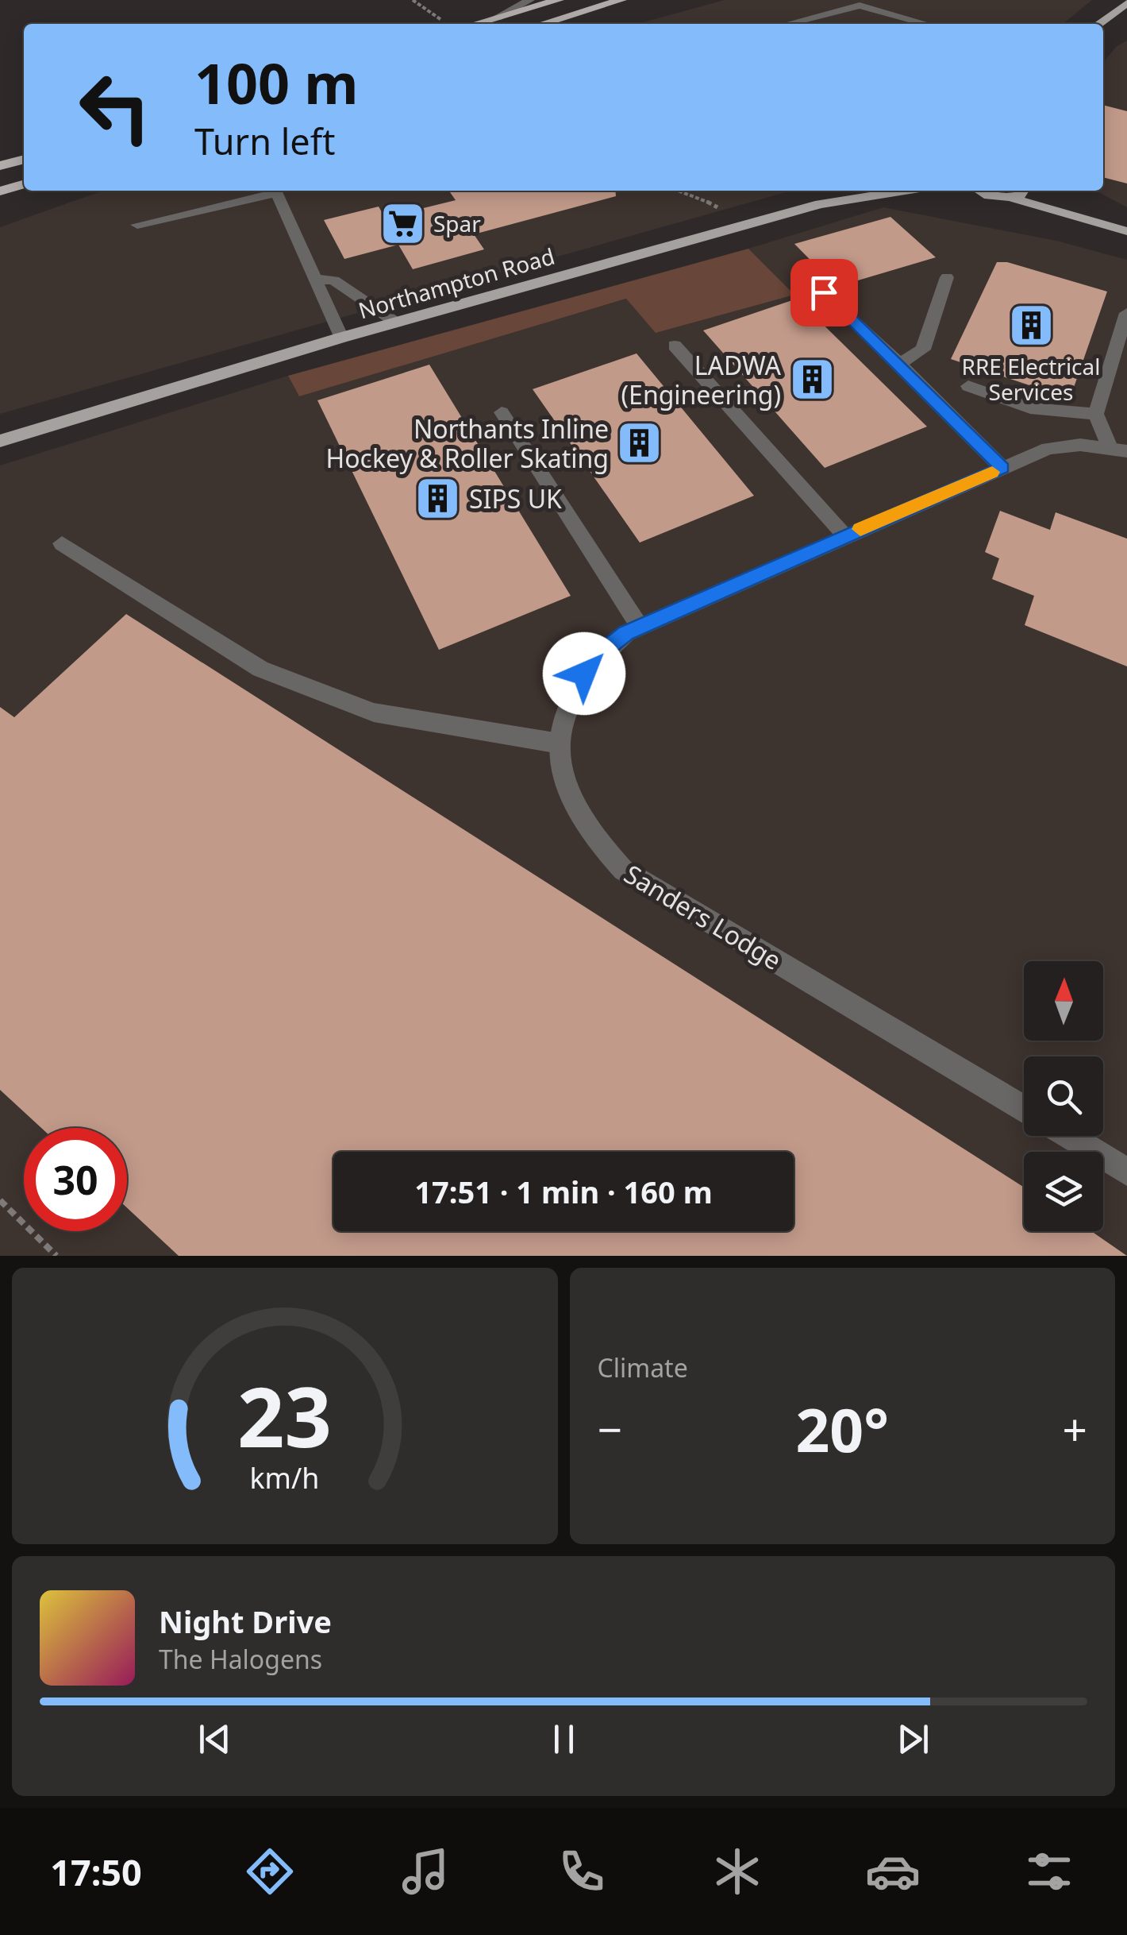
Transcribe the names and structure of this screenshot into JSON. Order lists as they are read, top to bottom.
{
  "streets": {
    "main road": ["Northampton Road"],
    "street": ["Sanders Lodge"]
  },
  "places": {
    "supermarket": ["Spar"],
    "building": [
      "RRE Electrical Services",
      "LADWA (Engineering)",
      "Northants Inline Hockey & Roller Skating",
      "SIPS UK"
    ]
  },
  "north": "top",
  "page": {
    "turn": ["100 m", "Turn left"],
    "limit": "30",
    "trip": "17:51 · 1 min · 160 m",
    "tile": "Climate",
    "heat": ["−", "20°", "+"],
    "song": ["Night Drive", "The Halogens"],
    "tabs": "17:50",
    "gauge": ["23", "km/h"]
  }
}
